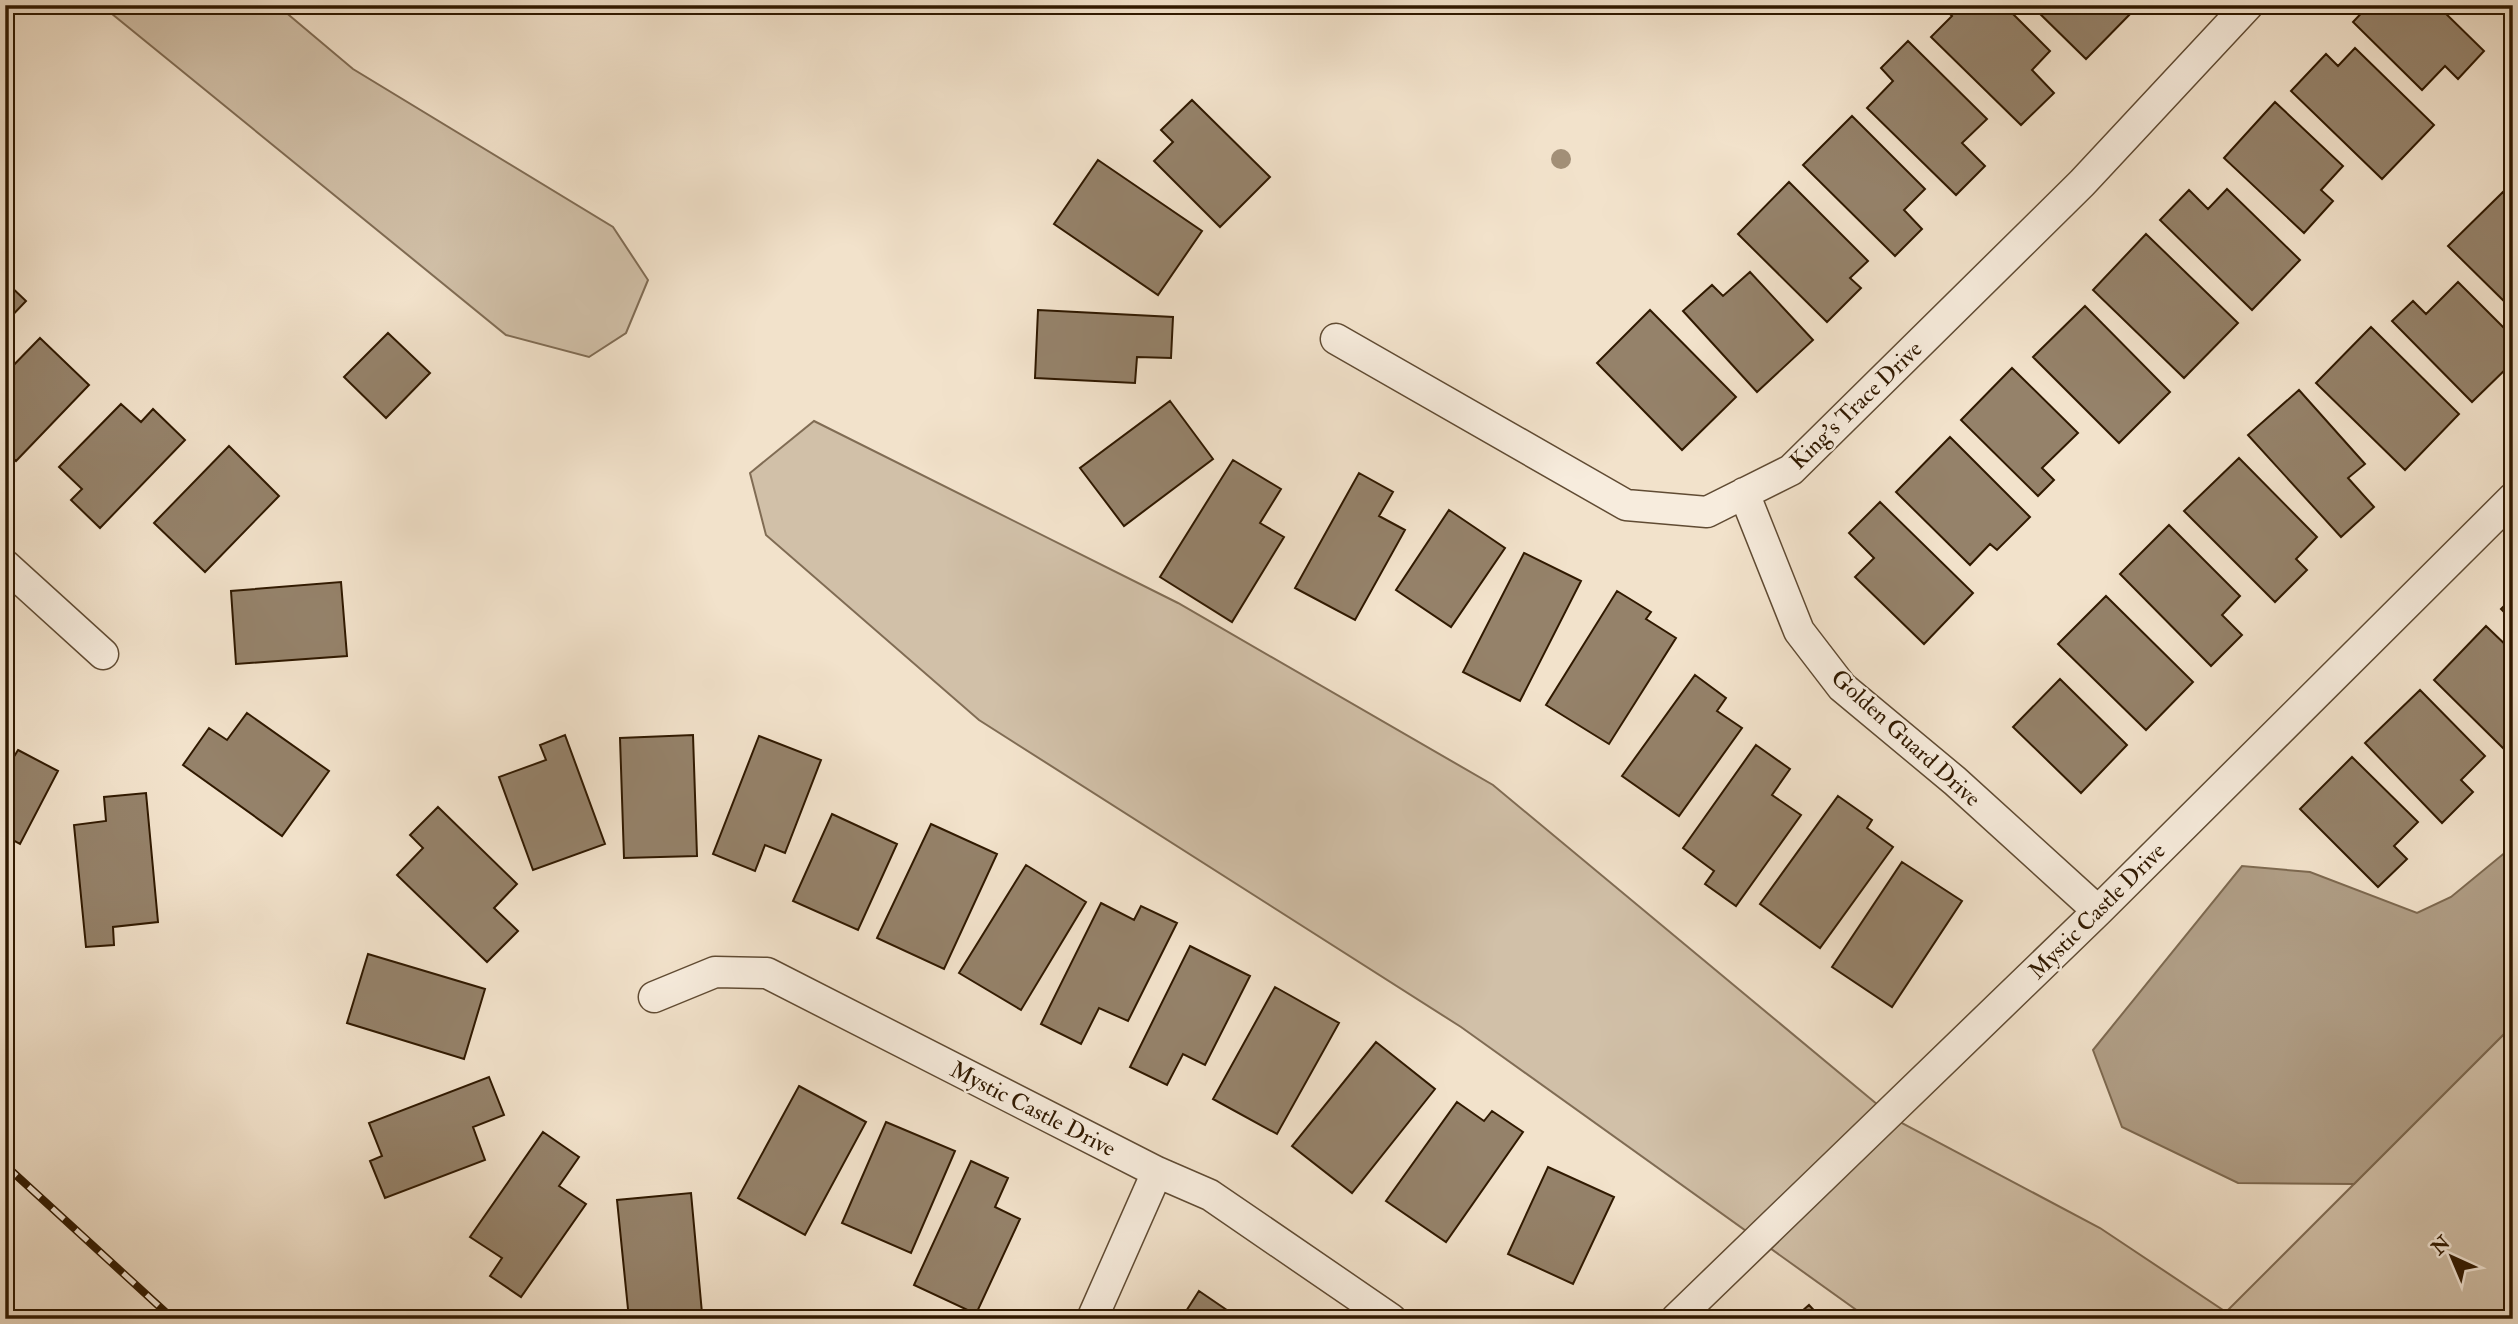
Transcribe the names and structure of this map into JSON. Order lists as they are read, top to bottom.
{
  "streets": {
    "street": ["King's Trace Drive", "Golden Guard Drive", "Mystic Castle Drive"]
  },
  "crossings": [
    ["King's Trace Drive", "Golden Guard Drive"],
    ["Golden Guard Drive", "Mystic Castle Drive"]
  ],
  "north": "top left"
}
